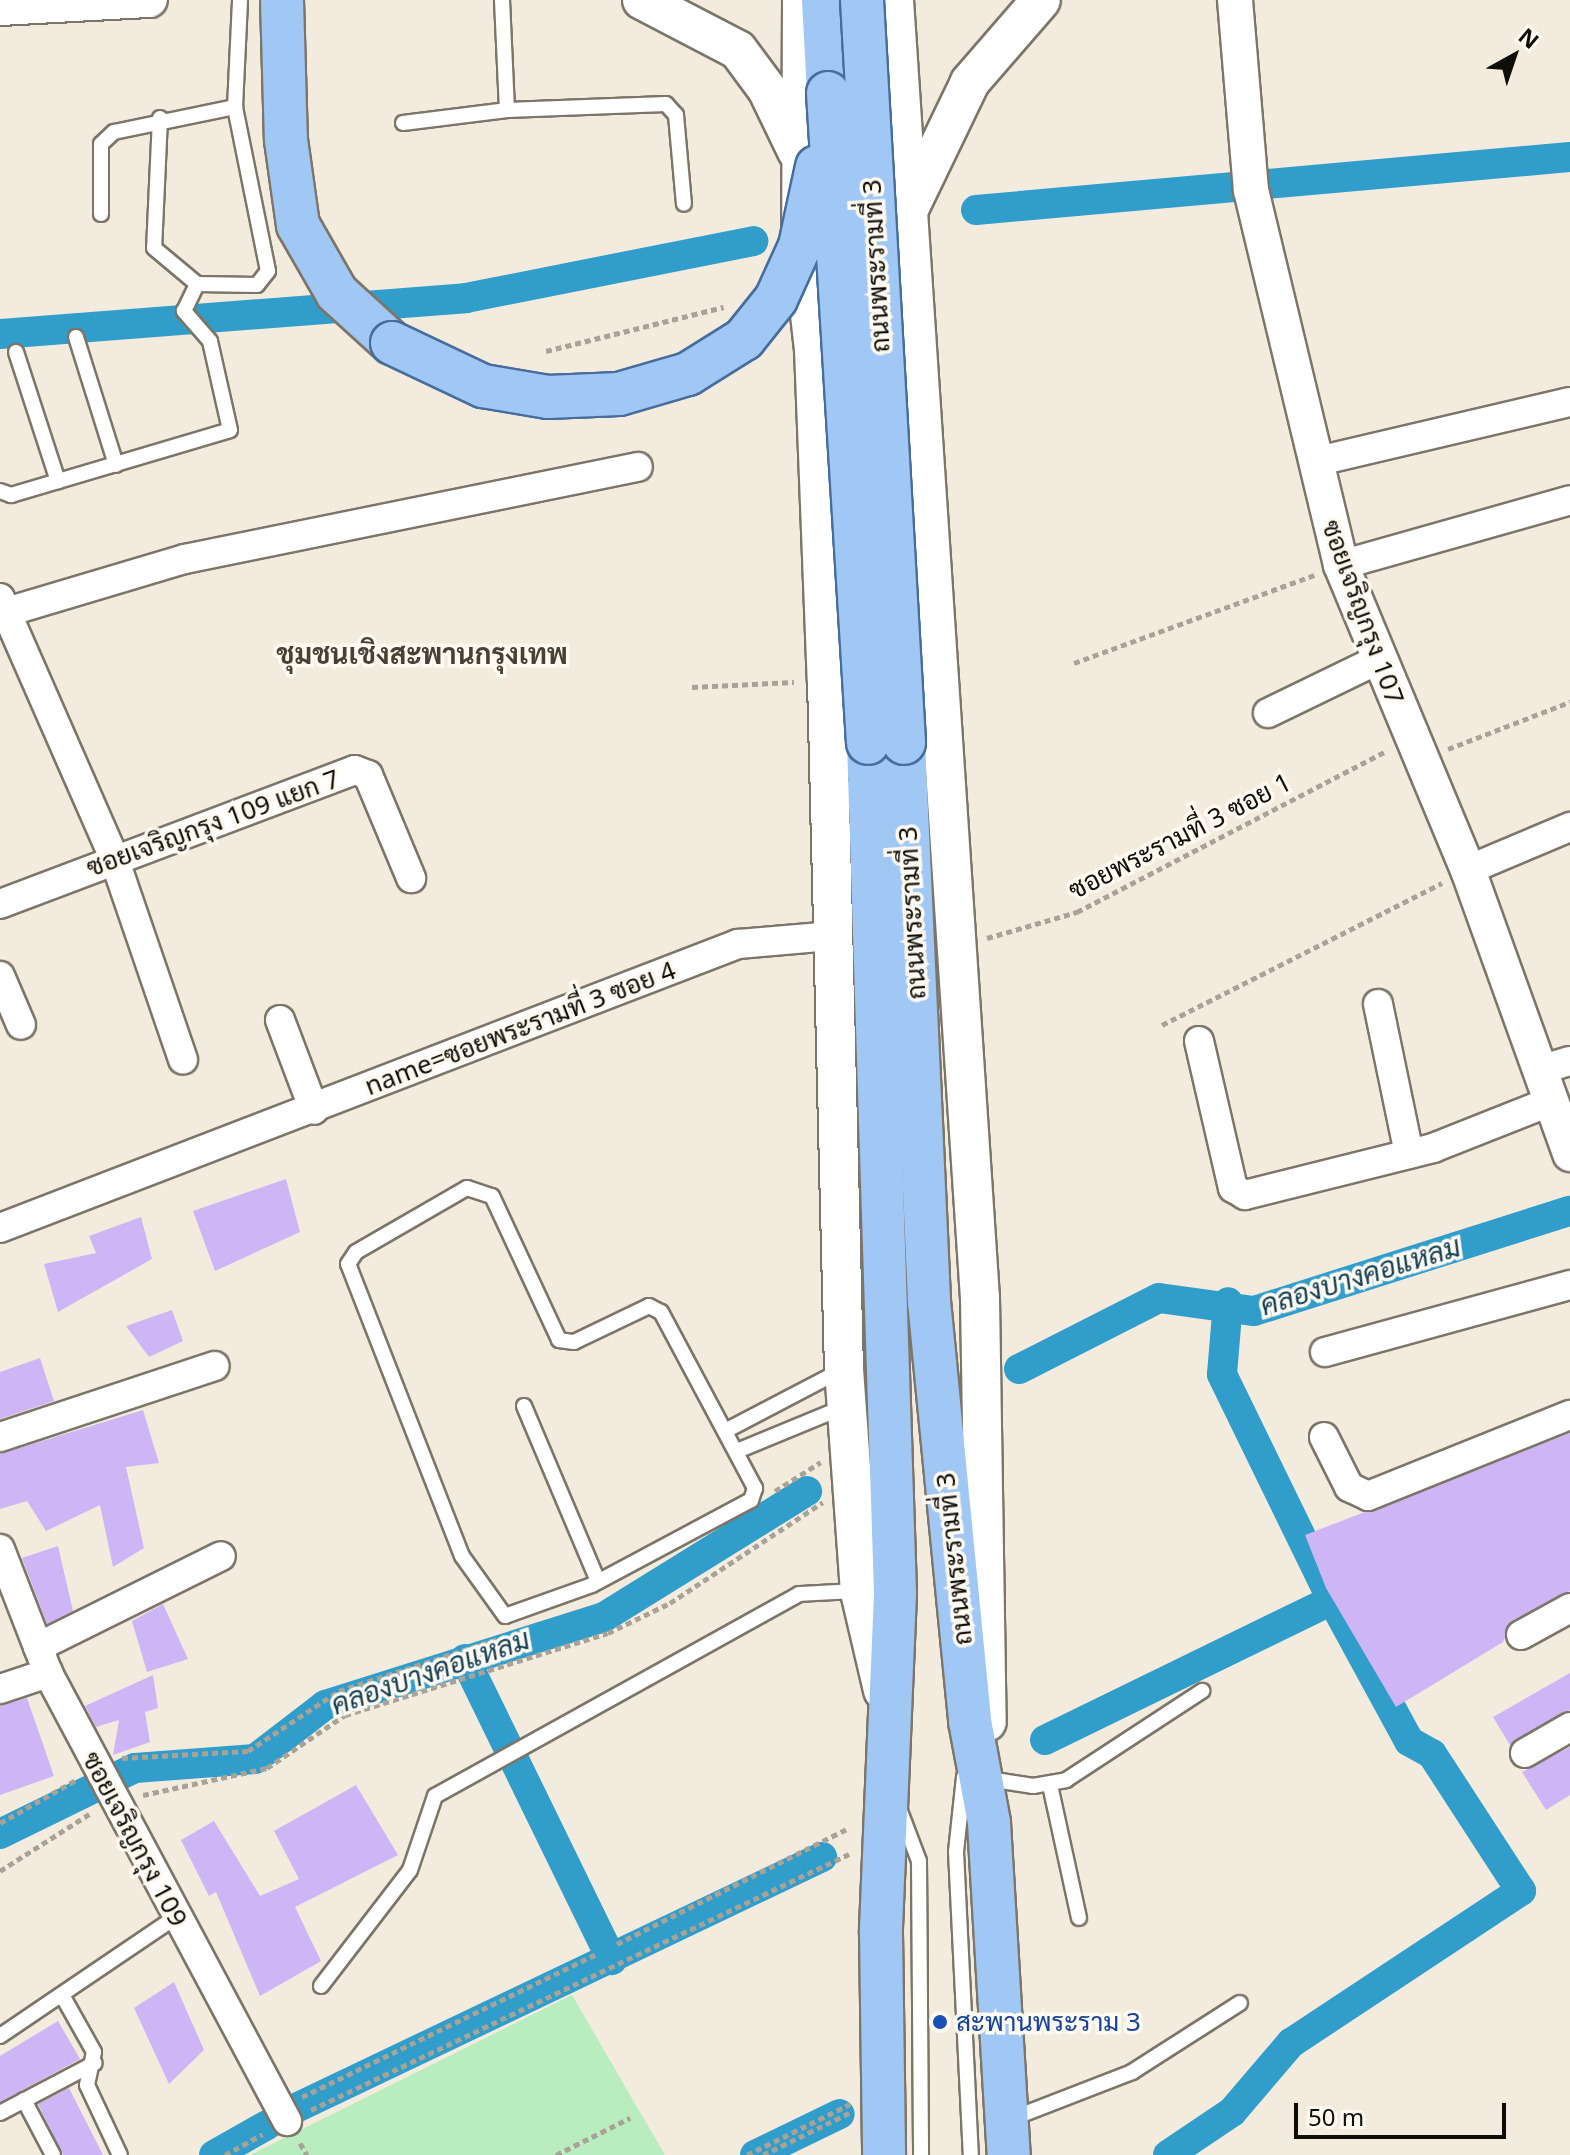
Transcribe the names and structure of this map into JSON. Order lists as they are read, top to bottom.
{
  "streets": {
    "main road": ["ถนนพระรามที่ 3"],
    "street": [
      "ซอยเจริญกรุง 107",
      "ซอยเจริญกรุง 109 แยก 7",
      "name=ซอยพระรามที่ 3 ซอย 4",
      "ซอยเจริญกรุง 109"
    ],
    "path": ["ซอยพระรามที่ 3 ซอย 1"]
  },
  "crossings": [
    ["ถนนพระรามที่ 3", "ซอยพระรามที่ 3 ซอย 1"],
    ["ถนนพระรามที่ 3", "name=ซอยพระรามที่ 3 ซอย 4"],
    ["ซอยเจริญกรุง 107", "ซอยพระรามที่ 3 ซอย 1"]
  ],
  "districts": ["ชุมชนเชิงสะพานกรุงเทพ"],
  "water": ["คลองบางคอแหลม"],
  "places": ["สะพานพระราม 3"],
  "scale_bar": "50 m",
  "north": "top right"
}
